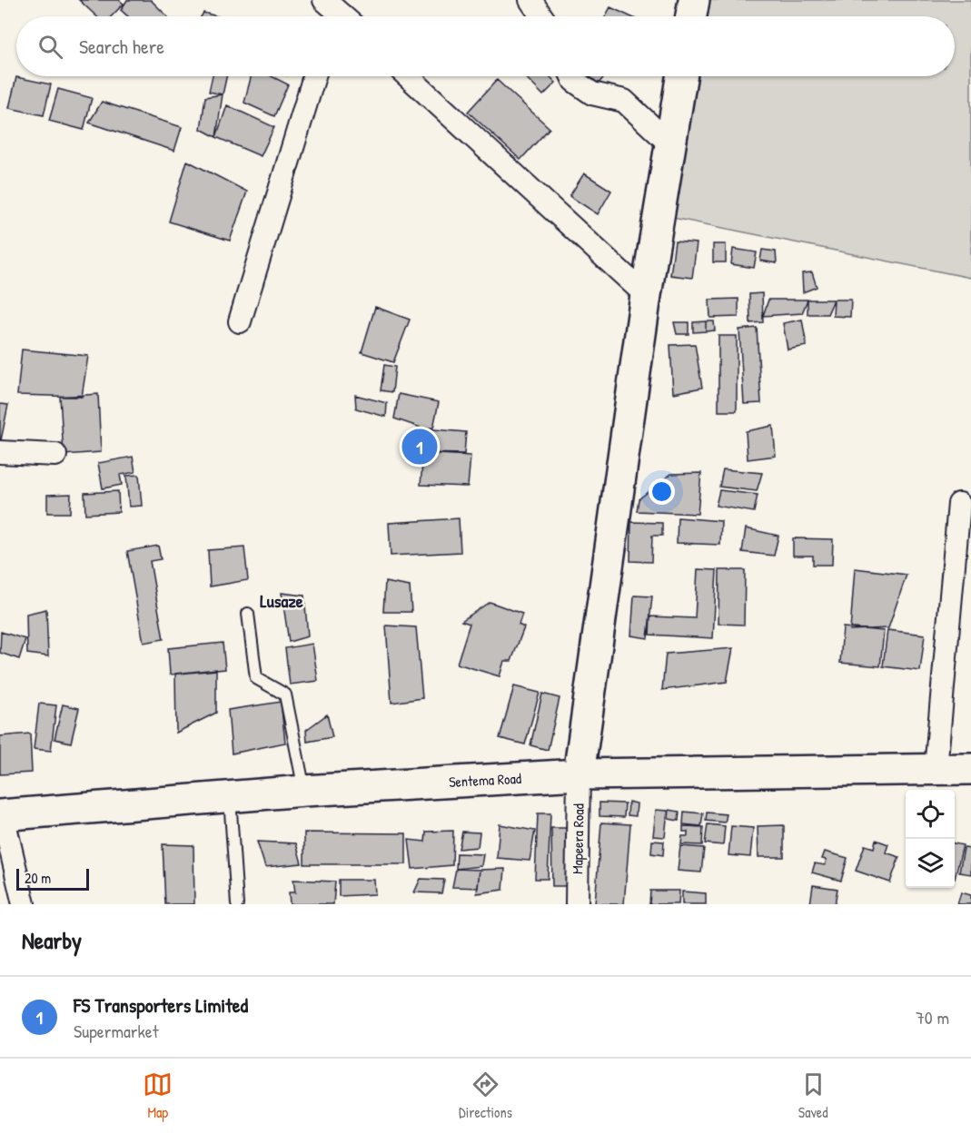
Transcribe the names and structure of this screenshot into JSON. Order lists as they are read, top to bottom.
{
  "streets": {
    "main road": ["Sentema Road"],
    "street": ["Mapeera Road"]
  },
  "crossings": [
    ["Sentema Road", "Mapeera Road"]
  ],
  "districts": ["Lusaze"],
  "scale_bar": "20 m",
  "page": {
    "search": "Search here",
    "pins": "1",
    "scale": "20 m",
    "heading": "Nearby",
    "list": [
      {
        "mark": "1",
        "name": "FS Transporters Limited",
        "note": "Supermarket",
        "value": "70 m"
      }
    ],
    "nav": ["Map", "Directions", "Saved"]
  }
}
